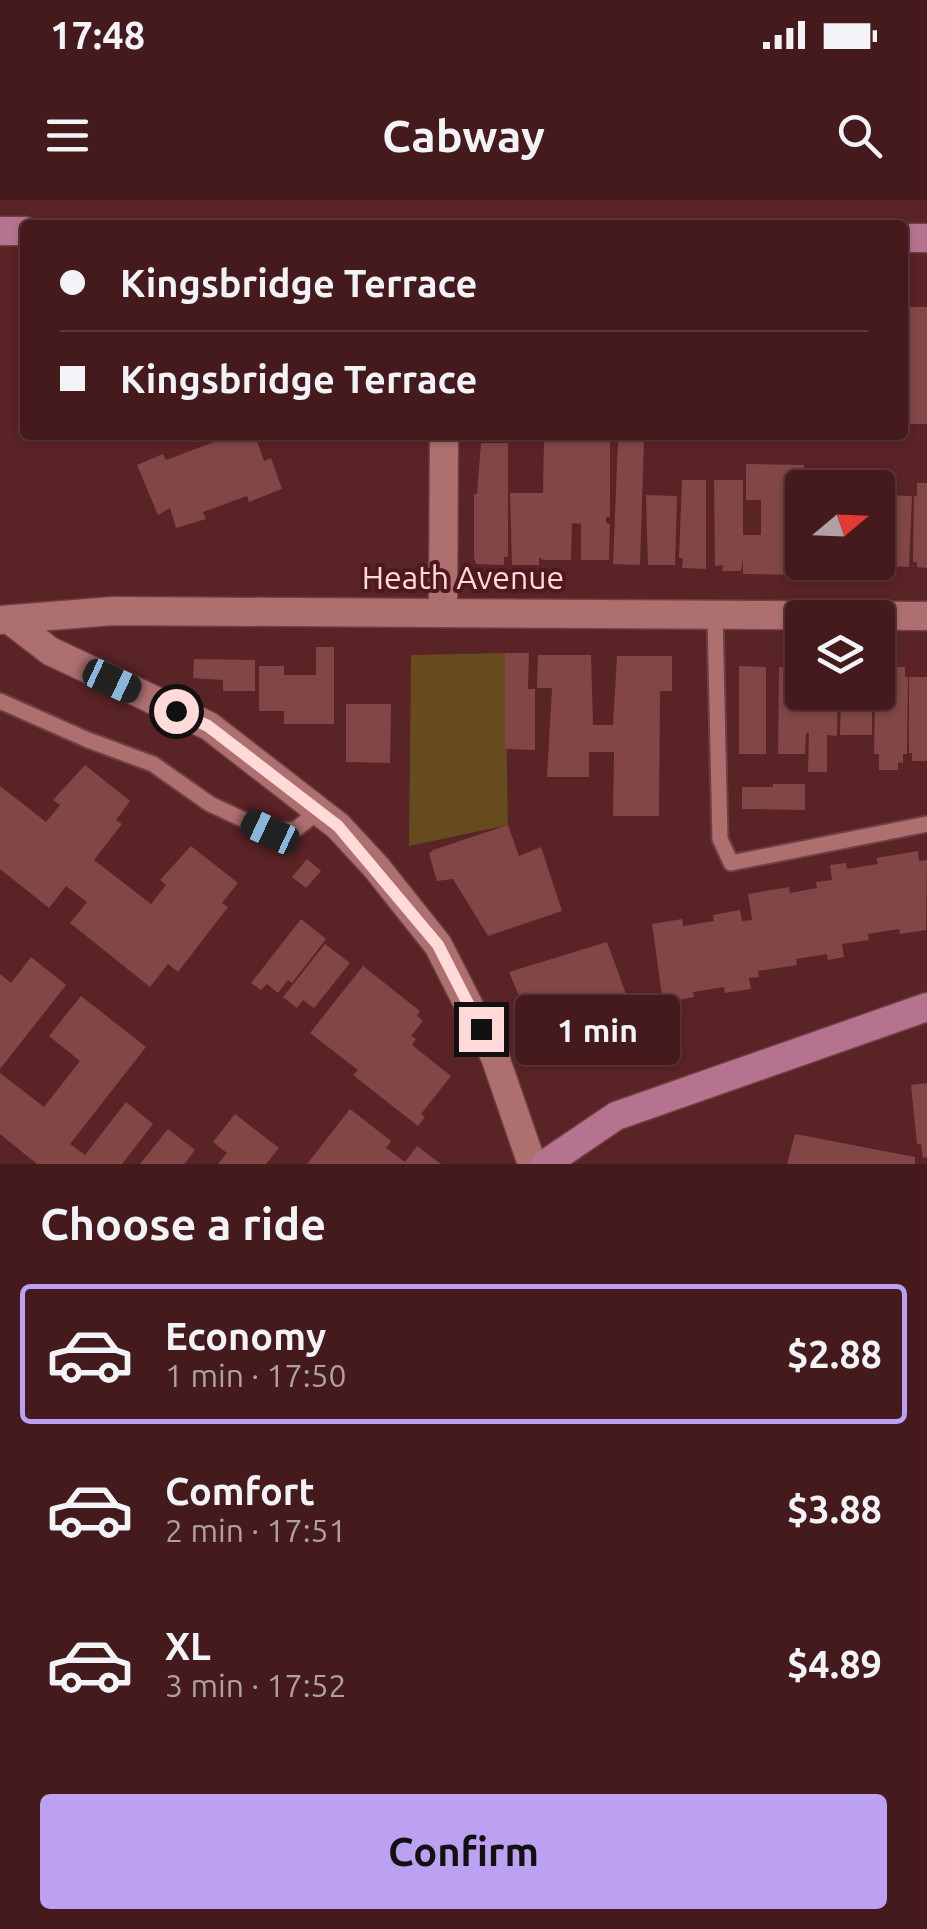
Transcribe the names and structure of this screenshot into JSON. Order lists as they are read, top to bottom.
{
  "streets": {
    "street": ["Heath Avenue"]
  },
  "north": "right",
  "page": {
    "status": "17:48",
    "header": "Cabway",
    "banner": ["Kingsbridge Terrace", "Kingsbridge Terrace"],
    "bubble": "1 min",
    "heading": "Choose a ride",
    "list": [
      {
        "name": "Economy",
        "note": "1 min · 17:50",
        "value": "$2.88"
      },
      {
        "name": "Comfort",
        "note": "2 min · 17:51",
        "value": "$3.88"
      },
      {
        "name": "XL",
        "note": "3 min · 17:52",
        "value": "$4.89"
      }
    ],
    "buttons": "Confirm"
  }
}
